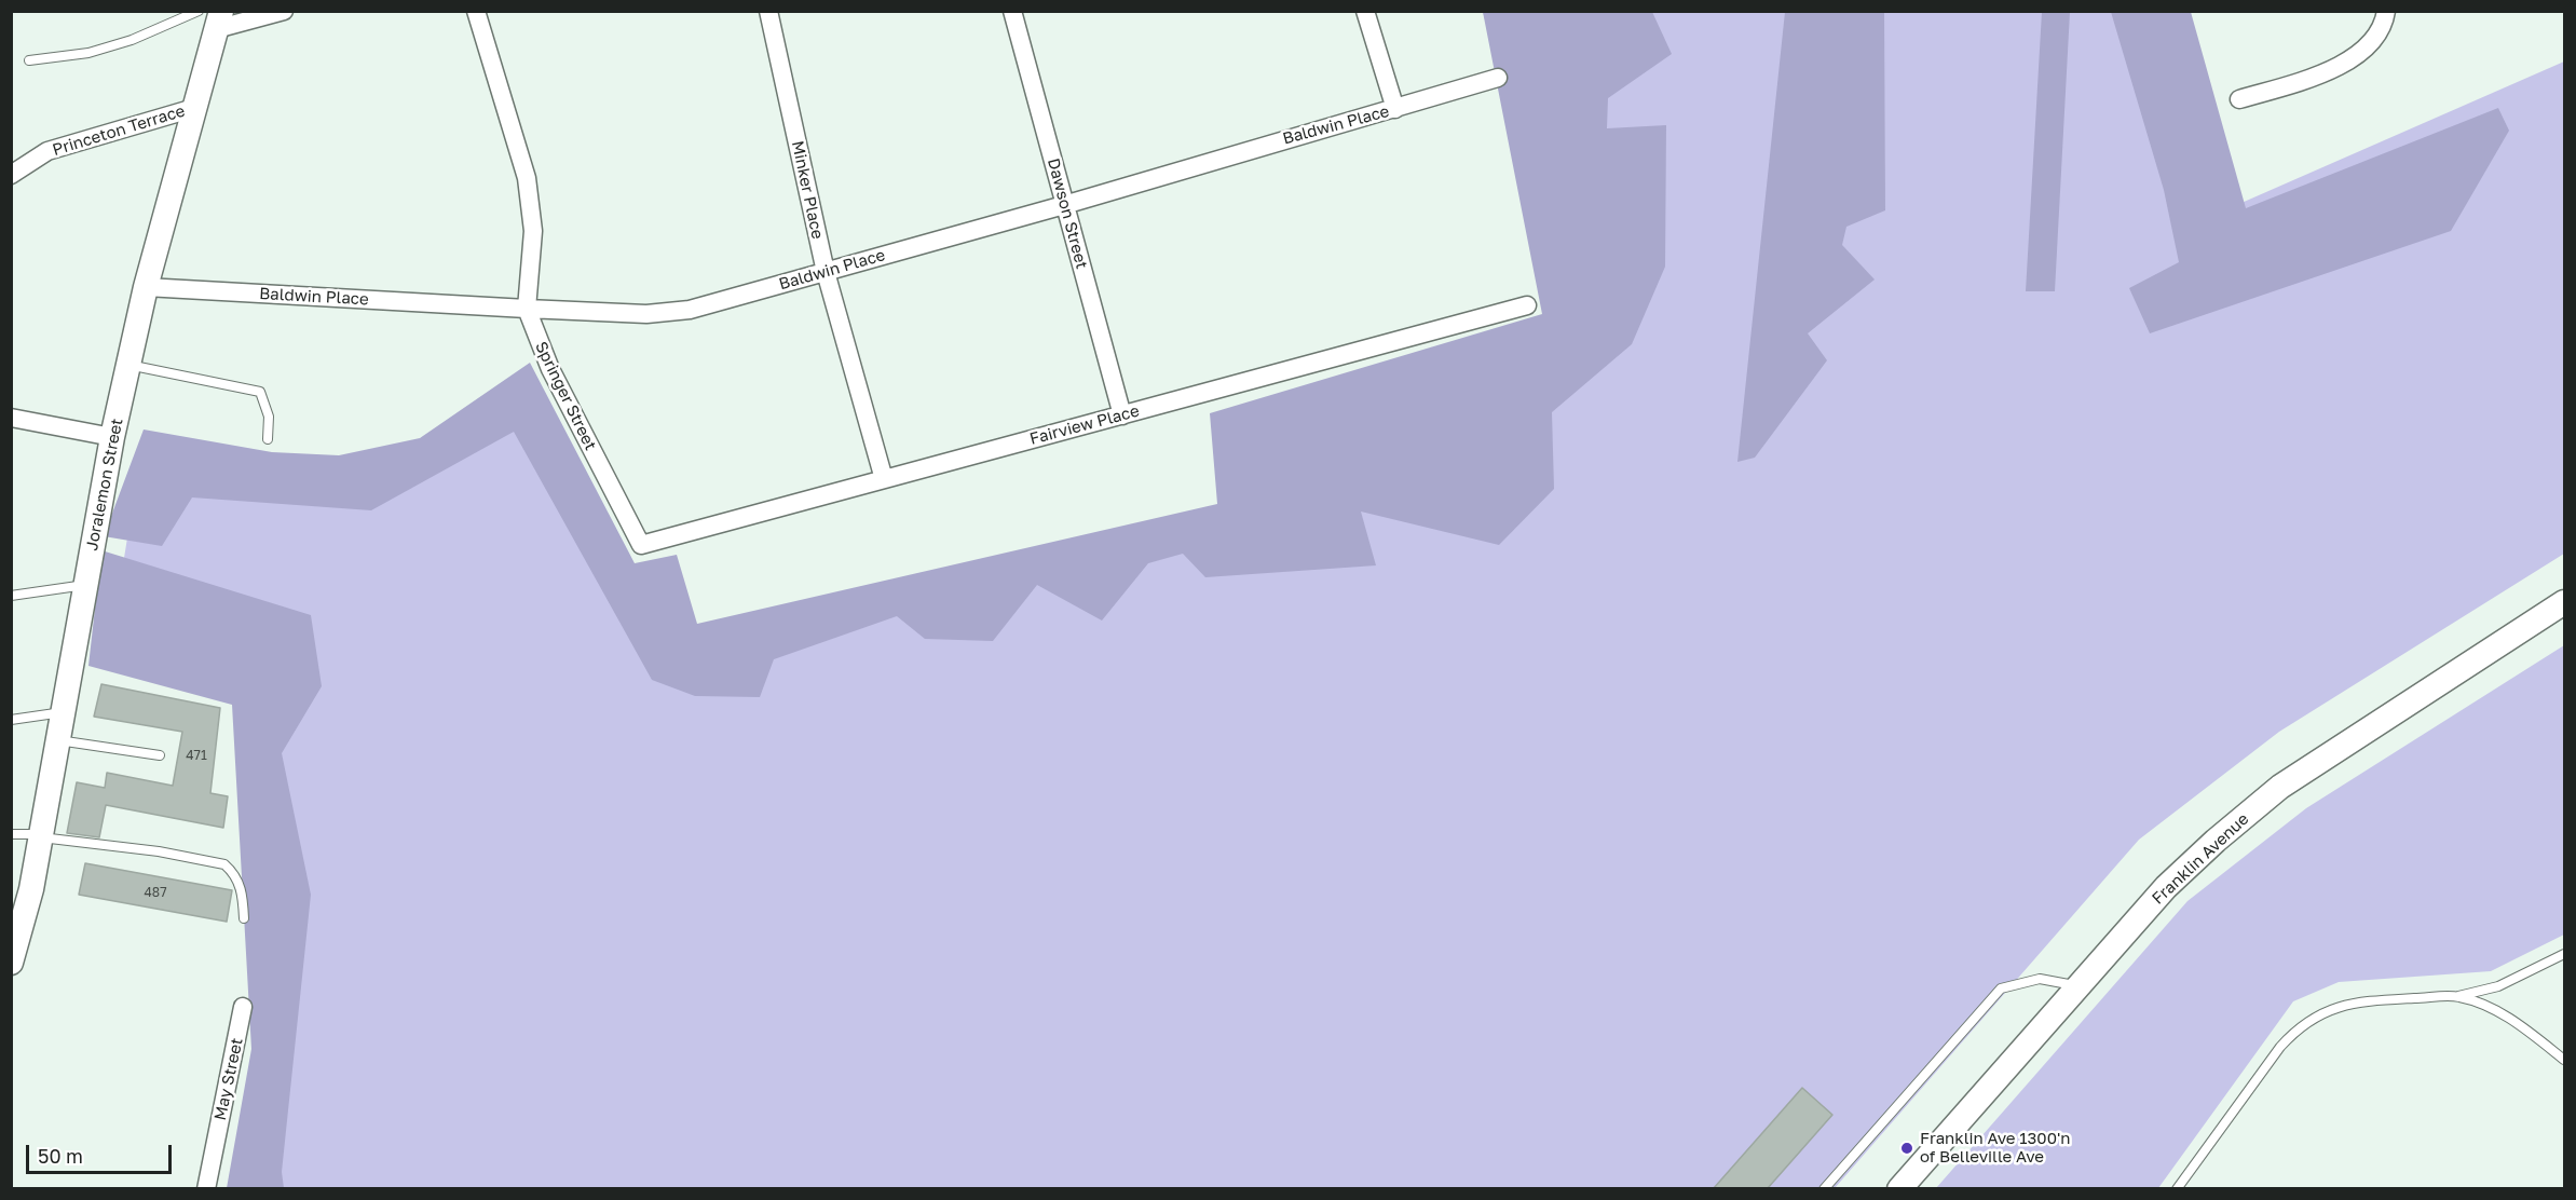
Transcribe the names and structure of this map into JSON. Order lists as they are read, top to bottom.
{
  "streets": {
    "street": [
      "Baldwin Place",
      "Princeton Terrace",
      "Minker Place",
      "Dawson Street",
      "Springer Street",
      "Fairview Place",
      "Joralemon Street",
      "Franklin Avenue",
      "May Street"
    ]
  },
  "crossings": [
    ["Baldwin Place", "Minker Place"],
    ["Baldwin Place", "Dawson Street"],
    ["Baldwin Place", "Springer Street"],
    ["Baldwin Place", "Joralemon Street"],
    ["Princeton Terrace", "Joralemon Street"],
    ["Minker Place", "Fairview Place"],
    ["Dawson Street", "Fairview Place"],
    ["Springer Street", "Fairview Place"]
  ],
  "places": ["Franklin Ave 1300'n of Belleville Ave"],
  "house_numbers": ["471", "487"],
  "scale_bar": "50 m"
}
